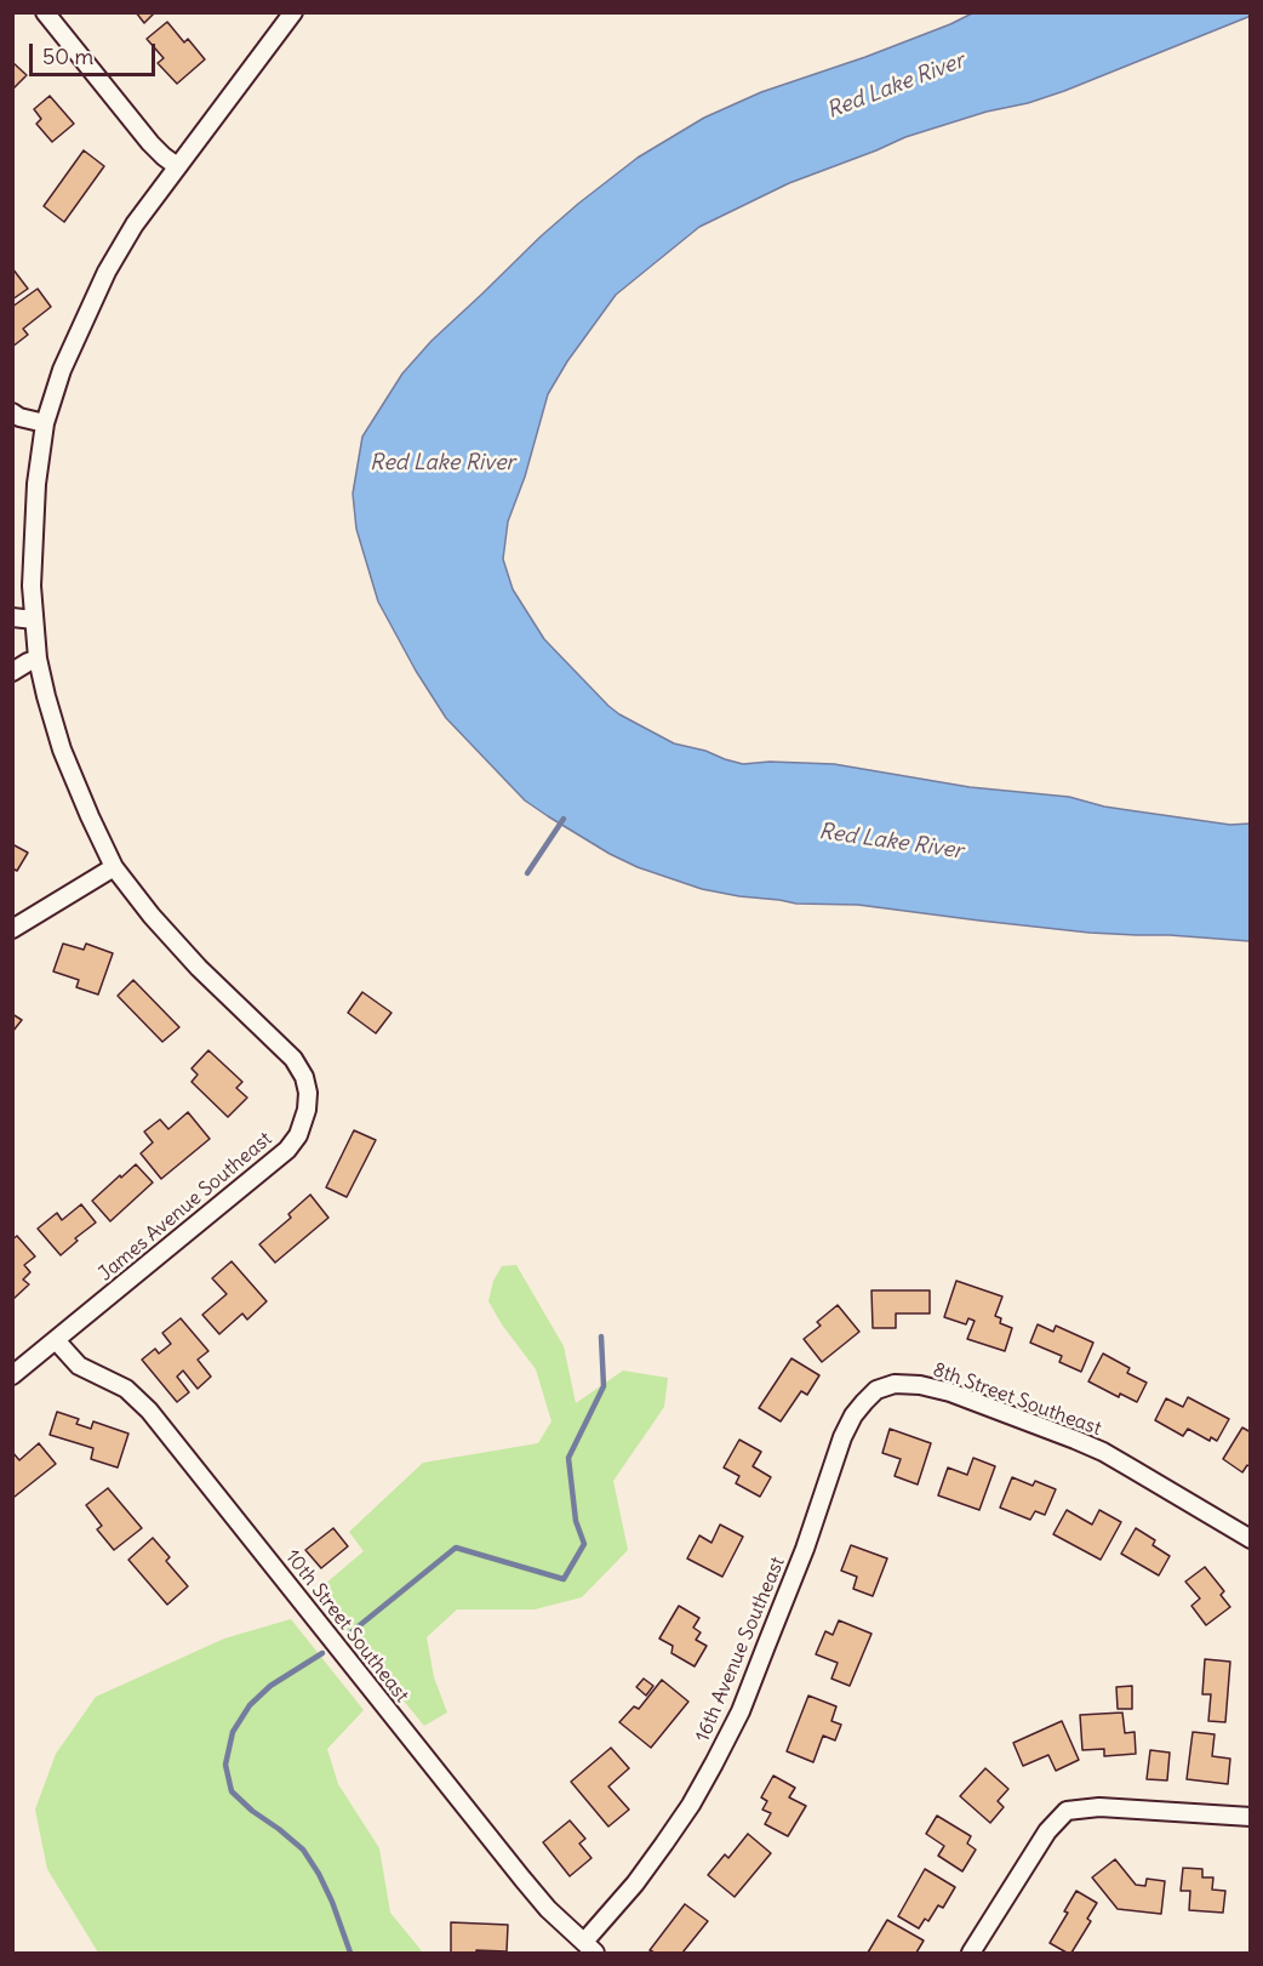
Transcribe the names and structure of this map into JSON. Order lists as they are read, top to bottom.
{
  "streets": {
    "street": [
      "James Avenue Southeast",
      "8th Street Southeast",
      "10th Street Southeast",
      "16th Avenue Southeast"
    ]
  },
  "crossings": [
    ["James Avenue Southeast", "10th Street Southeast"],
    ["8th Street Southeast", "16th Avenue Southeast"],
    ["10th Street Southeast", "16th Avenue Southeast"]
  ],
  "water": ["Red Lake River"],
  "scale_bar": "50 m"
}
